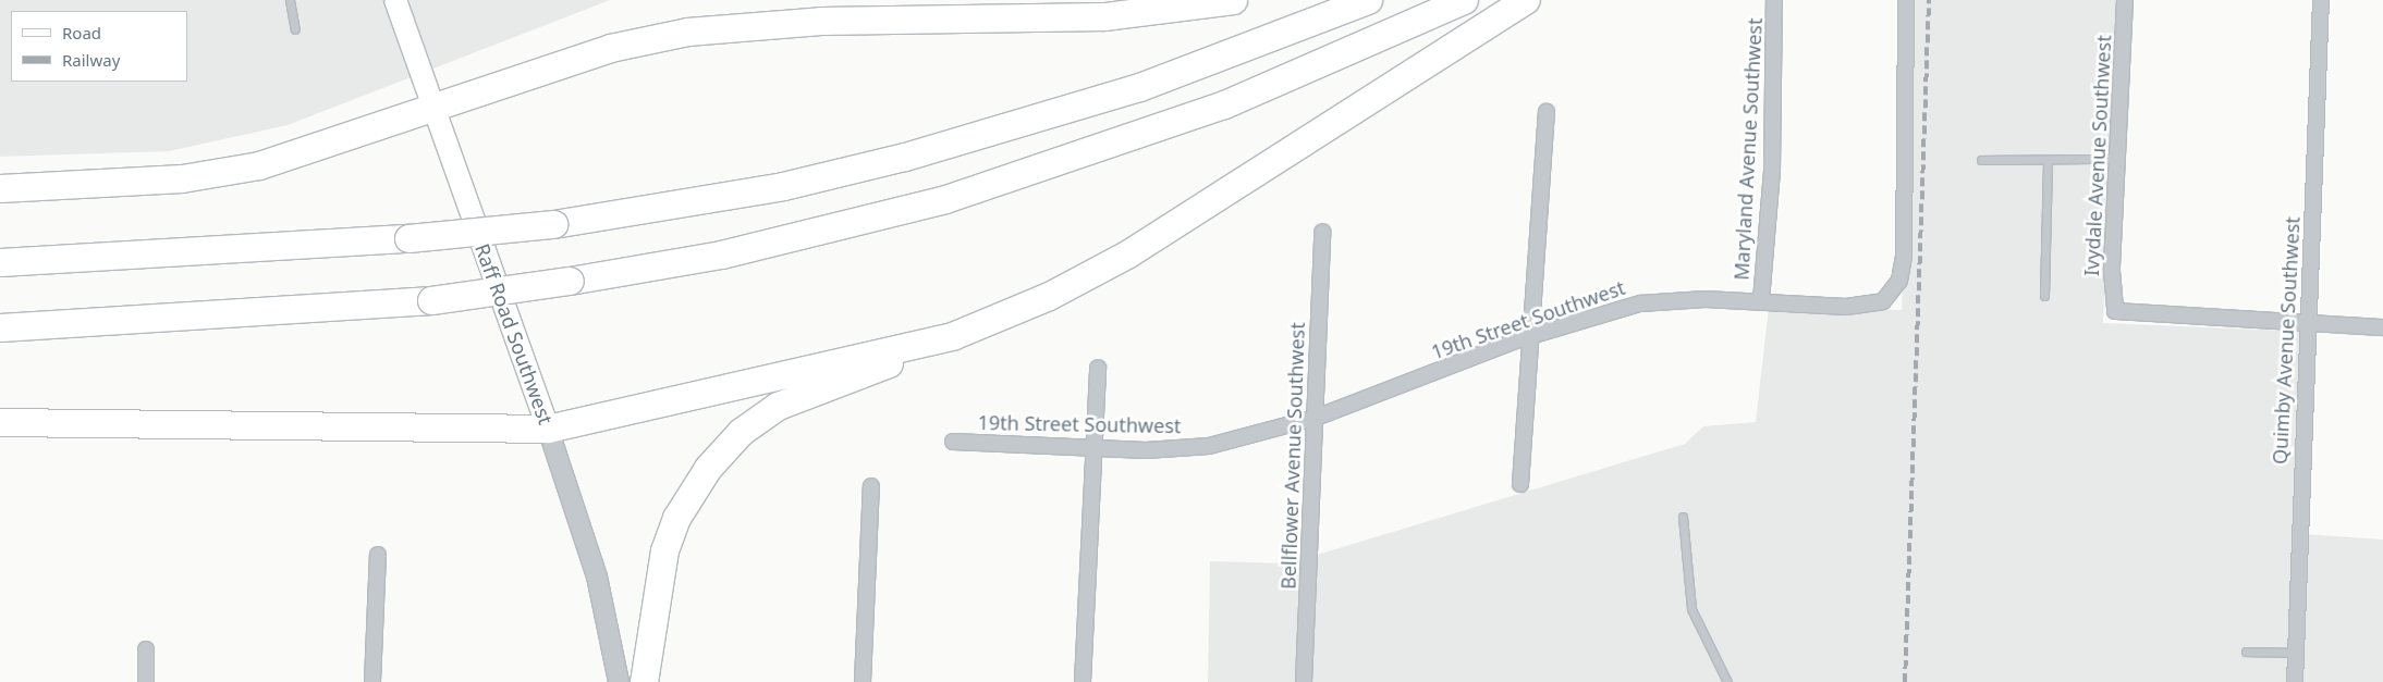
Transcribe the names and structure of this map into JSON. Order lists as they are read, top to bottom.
{
  "streets": {
    "main road": ["Raff Road Southwest"],
    "street": [
      "Maryland Avenue Southwest",
      "Ivydale Avenue Southwest",
      "19th Street Southwest",
      "Quimby Avenue Southwest",
      "Bellflower Avenue Southwest"
    ]
  },
  "crossings": [
    ["Maryland Avenue Southwest", "19th Street Southwest"],
    ["Ivydale Avenue Southwest", "Quimby Avenue Southwest"],
    ["19th Street Southwest", "Bellflower Avenue Southwest"]
  ],
  "legend": ["Road", "Railway"]
}
